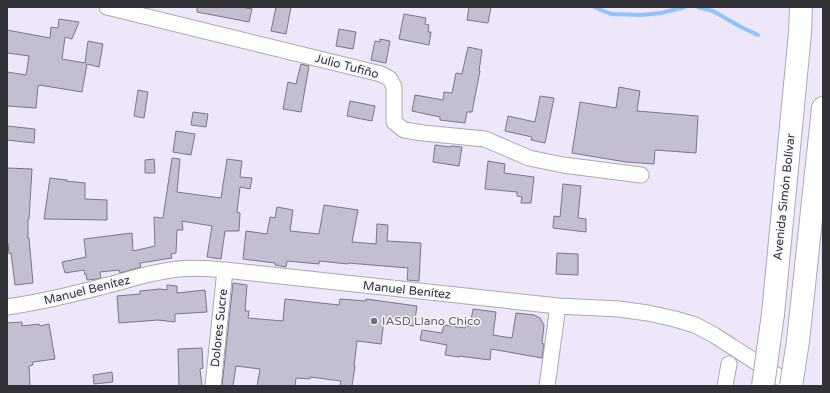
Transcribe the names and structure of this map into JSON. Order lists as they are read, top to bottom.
{
  "streets": {
    "highway": ["Avenida Simón Bolívar"],
    "street": ["Julio Tufiño", "Manuel Benítez", "Dolores Sucre"]
  },
  "crossings": [
    ["Manuel Benítez", "Dolores Sucre"]
  ],
  "places": ["IASD Llano Chico"]
}
